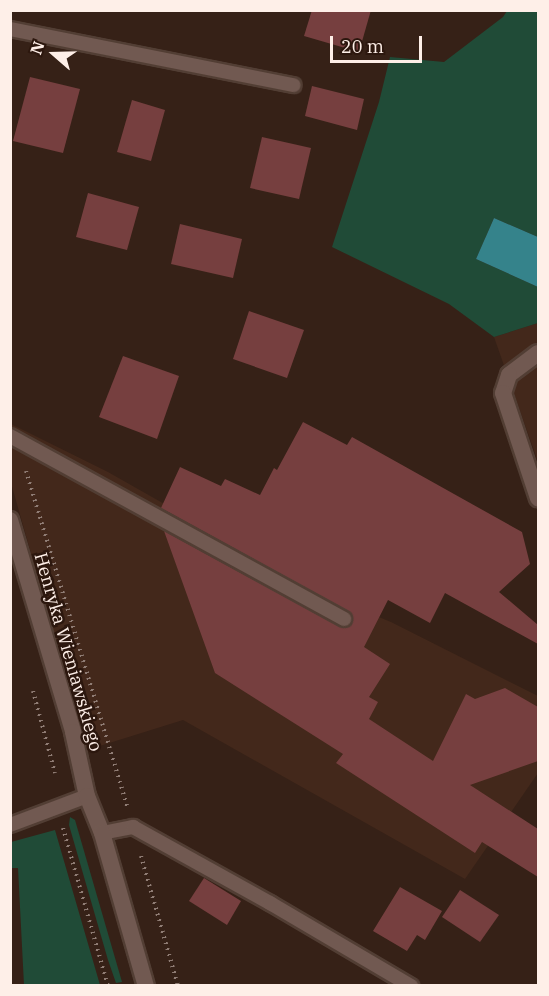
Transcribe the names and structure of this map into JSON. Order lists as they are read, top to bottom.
{
  "streets": {
    "street": ["Henryka Wieniawskiego"]
  },
  "scale_bar": "20 m",
  "north": "left"
}
